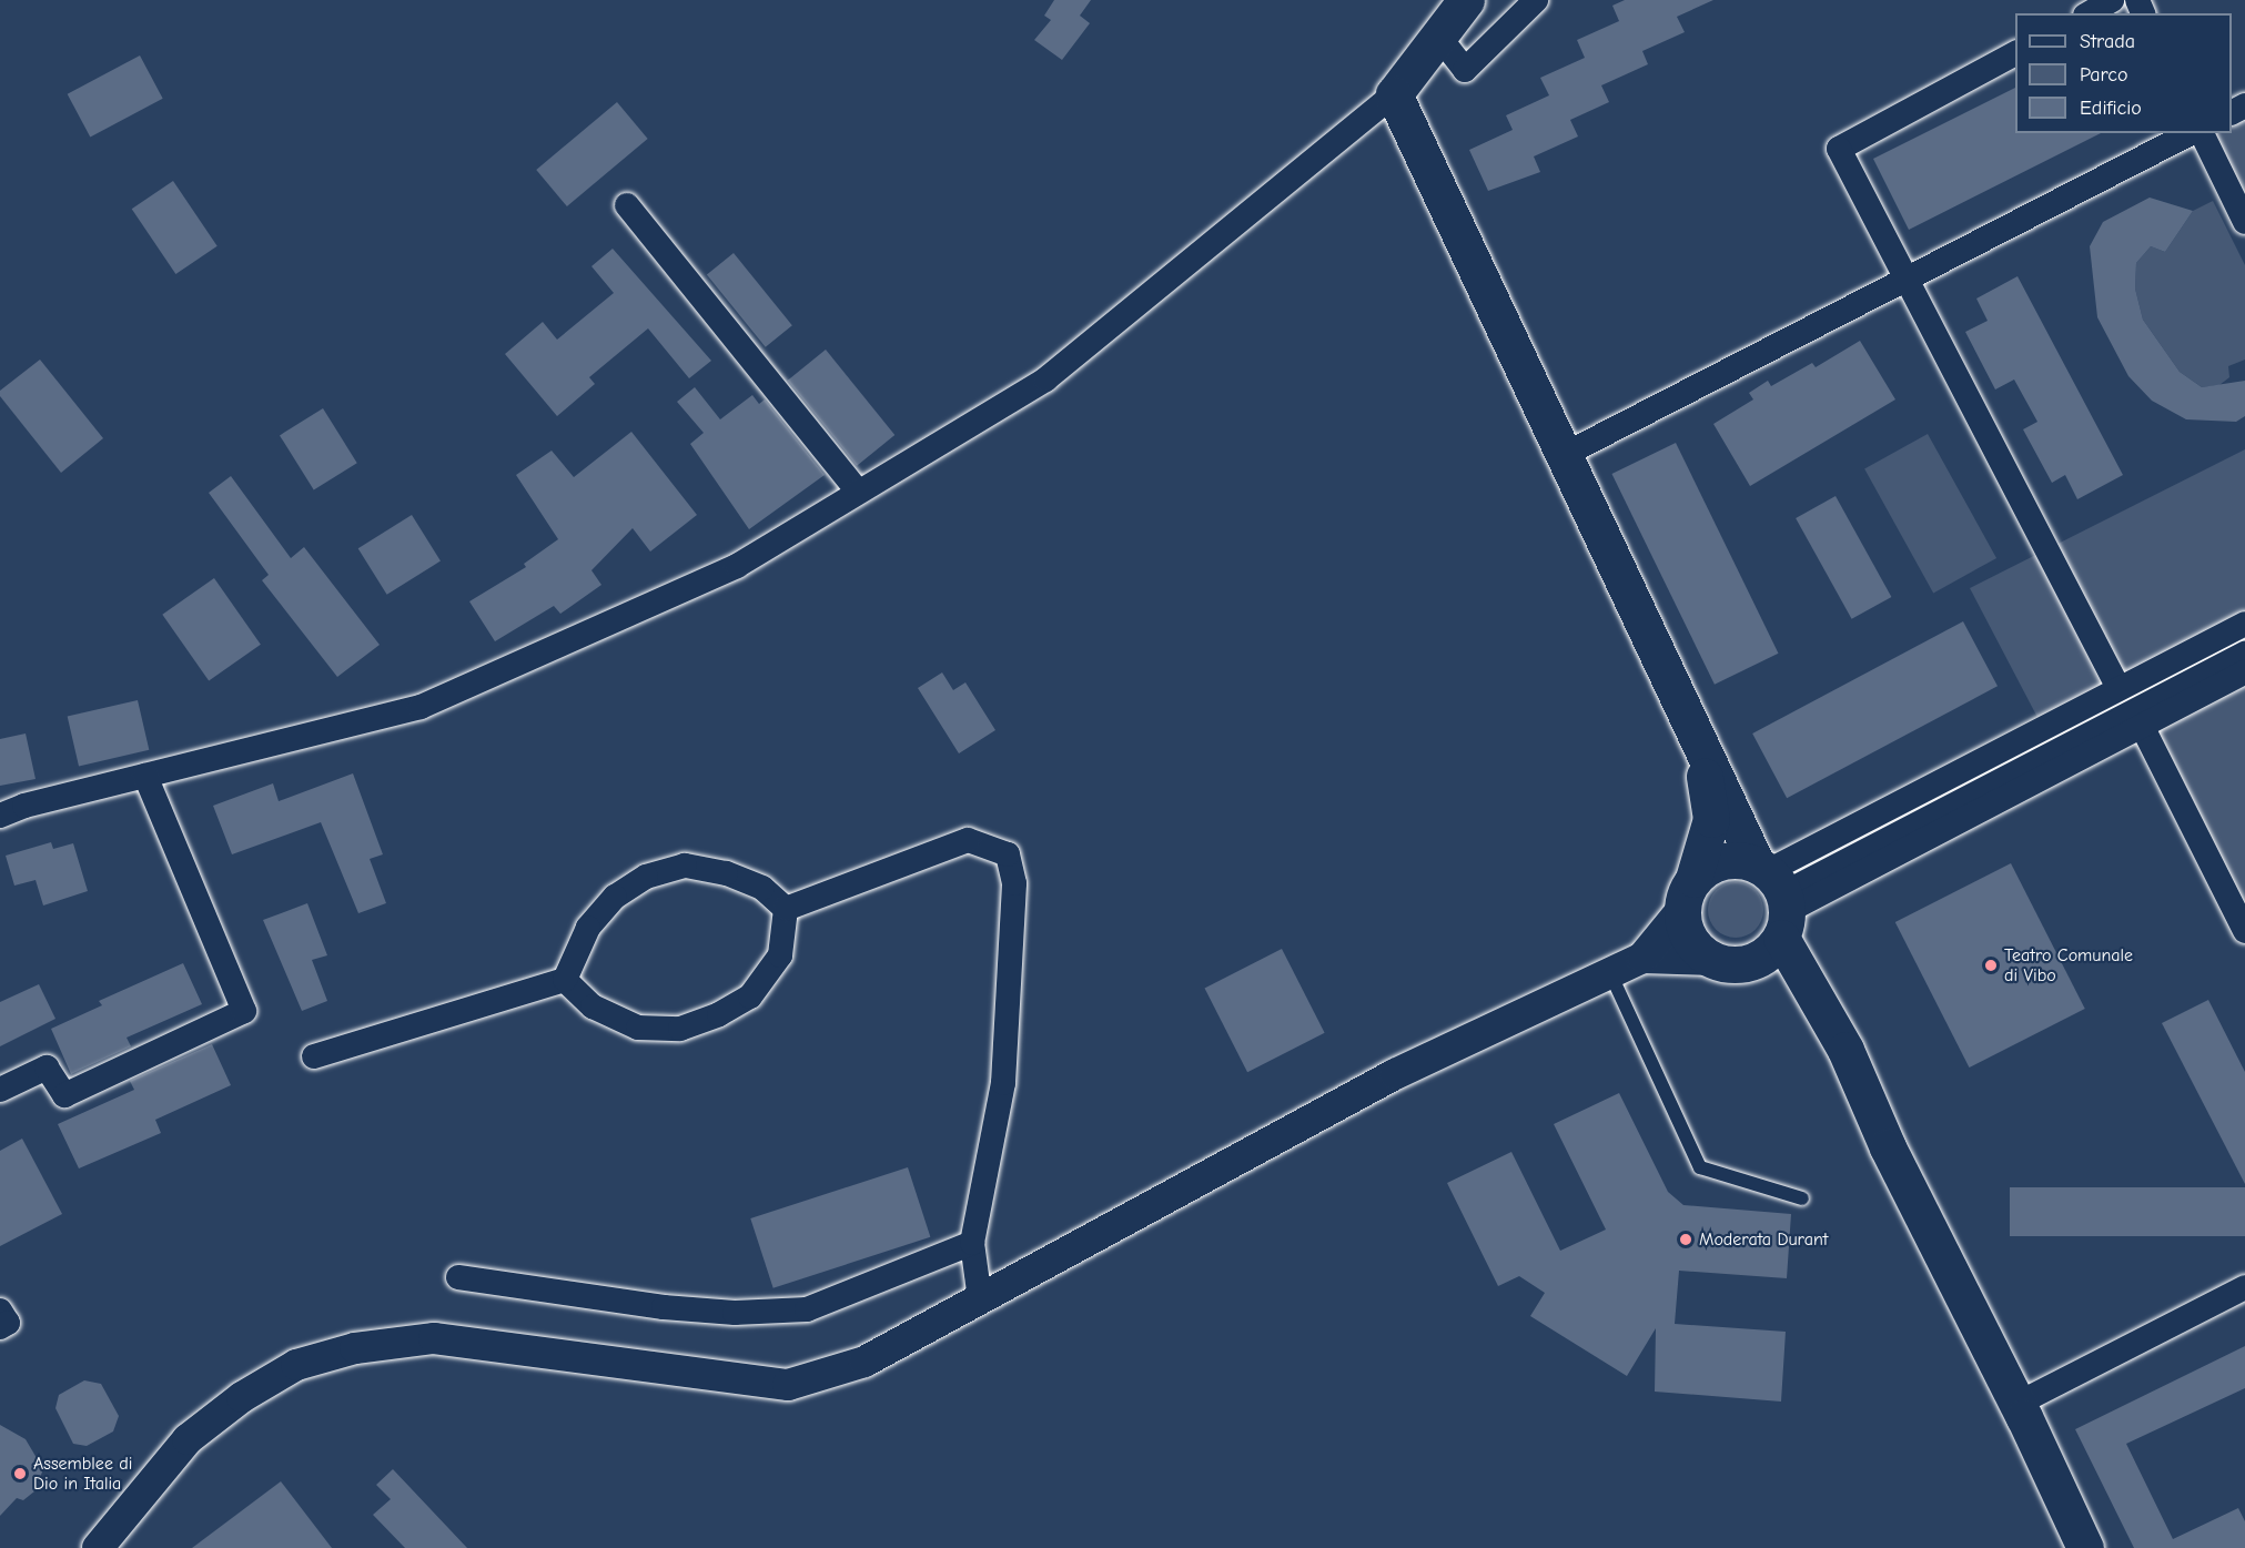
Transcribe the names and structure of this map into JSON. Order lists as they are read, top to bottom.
{
  "places": ["Teatro Comunale di Vibo", "Moderata Durant", "Assemblee di Dio in Italia"],
  "legend": ["Strada", "Parco", "Edificio"]
}
